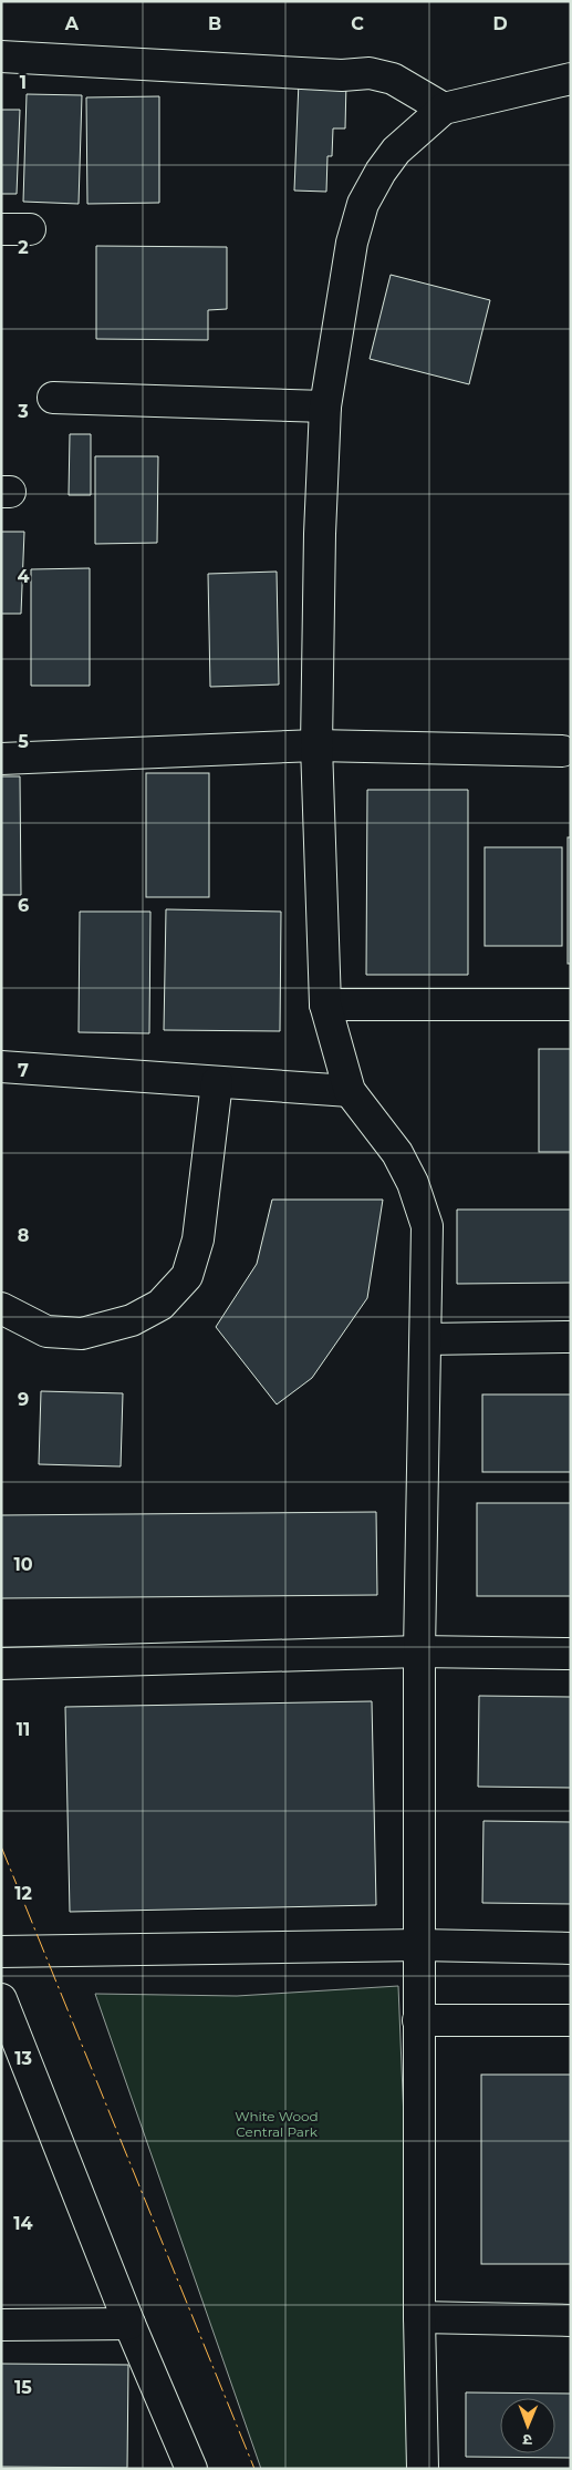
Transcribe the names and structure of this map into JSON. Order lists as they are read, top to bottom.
{
  "parks": ["White Wood Central Park"],
  "north": "bottom",
  "grid": {
    "columns": [
      "A",
      "B",
      "C",
      "D"
    ],
    "rows": [
      "1",
      "2",
      "3",
      "4",
      "5",
      "6",
      "7",
      "8",
      "9",
      "10",
      "11",
      "12",
      "13",
      "14",
      "15"
    ]
  }
}
